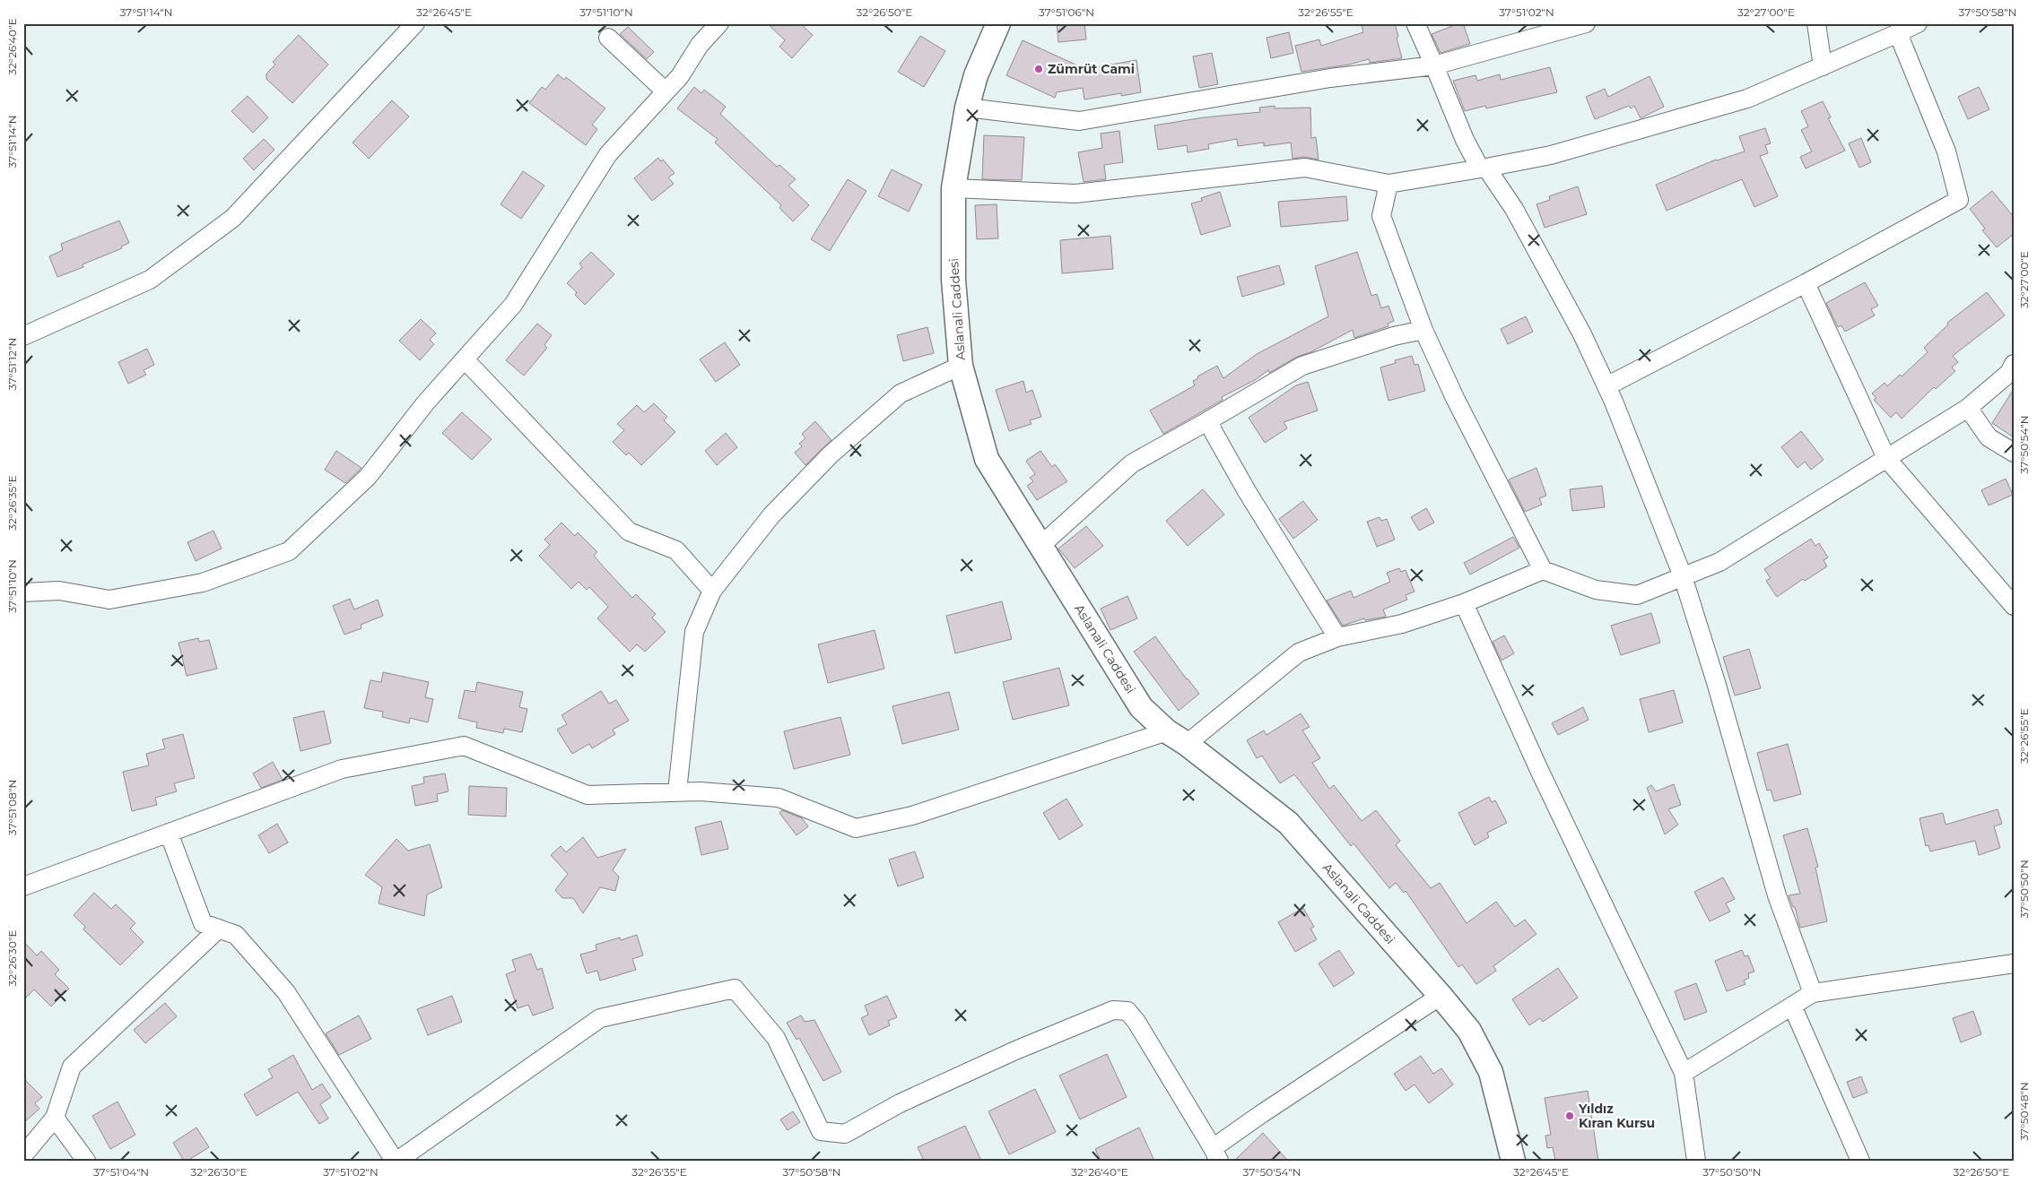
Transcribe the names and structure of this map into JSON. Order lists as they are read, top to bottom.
{
  "streets": {
    "street": ["Aslanali Caddesi"]
  },
  "places": ["Zümrüt Cami", "Yıldız Kıran Kursu"],
  "coordinates": [
    "37°51'14\"N",
    "32°26'45\"E",
    "37°51'10\"N",
    "32°26'50\"E",
    "37°51'06\"N",
    "32°26'55\"E",
    "37°51'02\"N",
    "32°27'00\"E",
    "37°50'58\"N",
    "32°26'40\"E",
    "37°51'12\"N",
    "37°50'54\"N",
    "32°26'35\"E",
    "37°51'08\"N",
    "37°50'50\"N",
    "32°26'30\"E",
    "37°50'48\"N",
    "37°51'04\"N"
  ]
}
